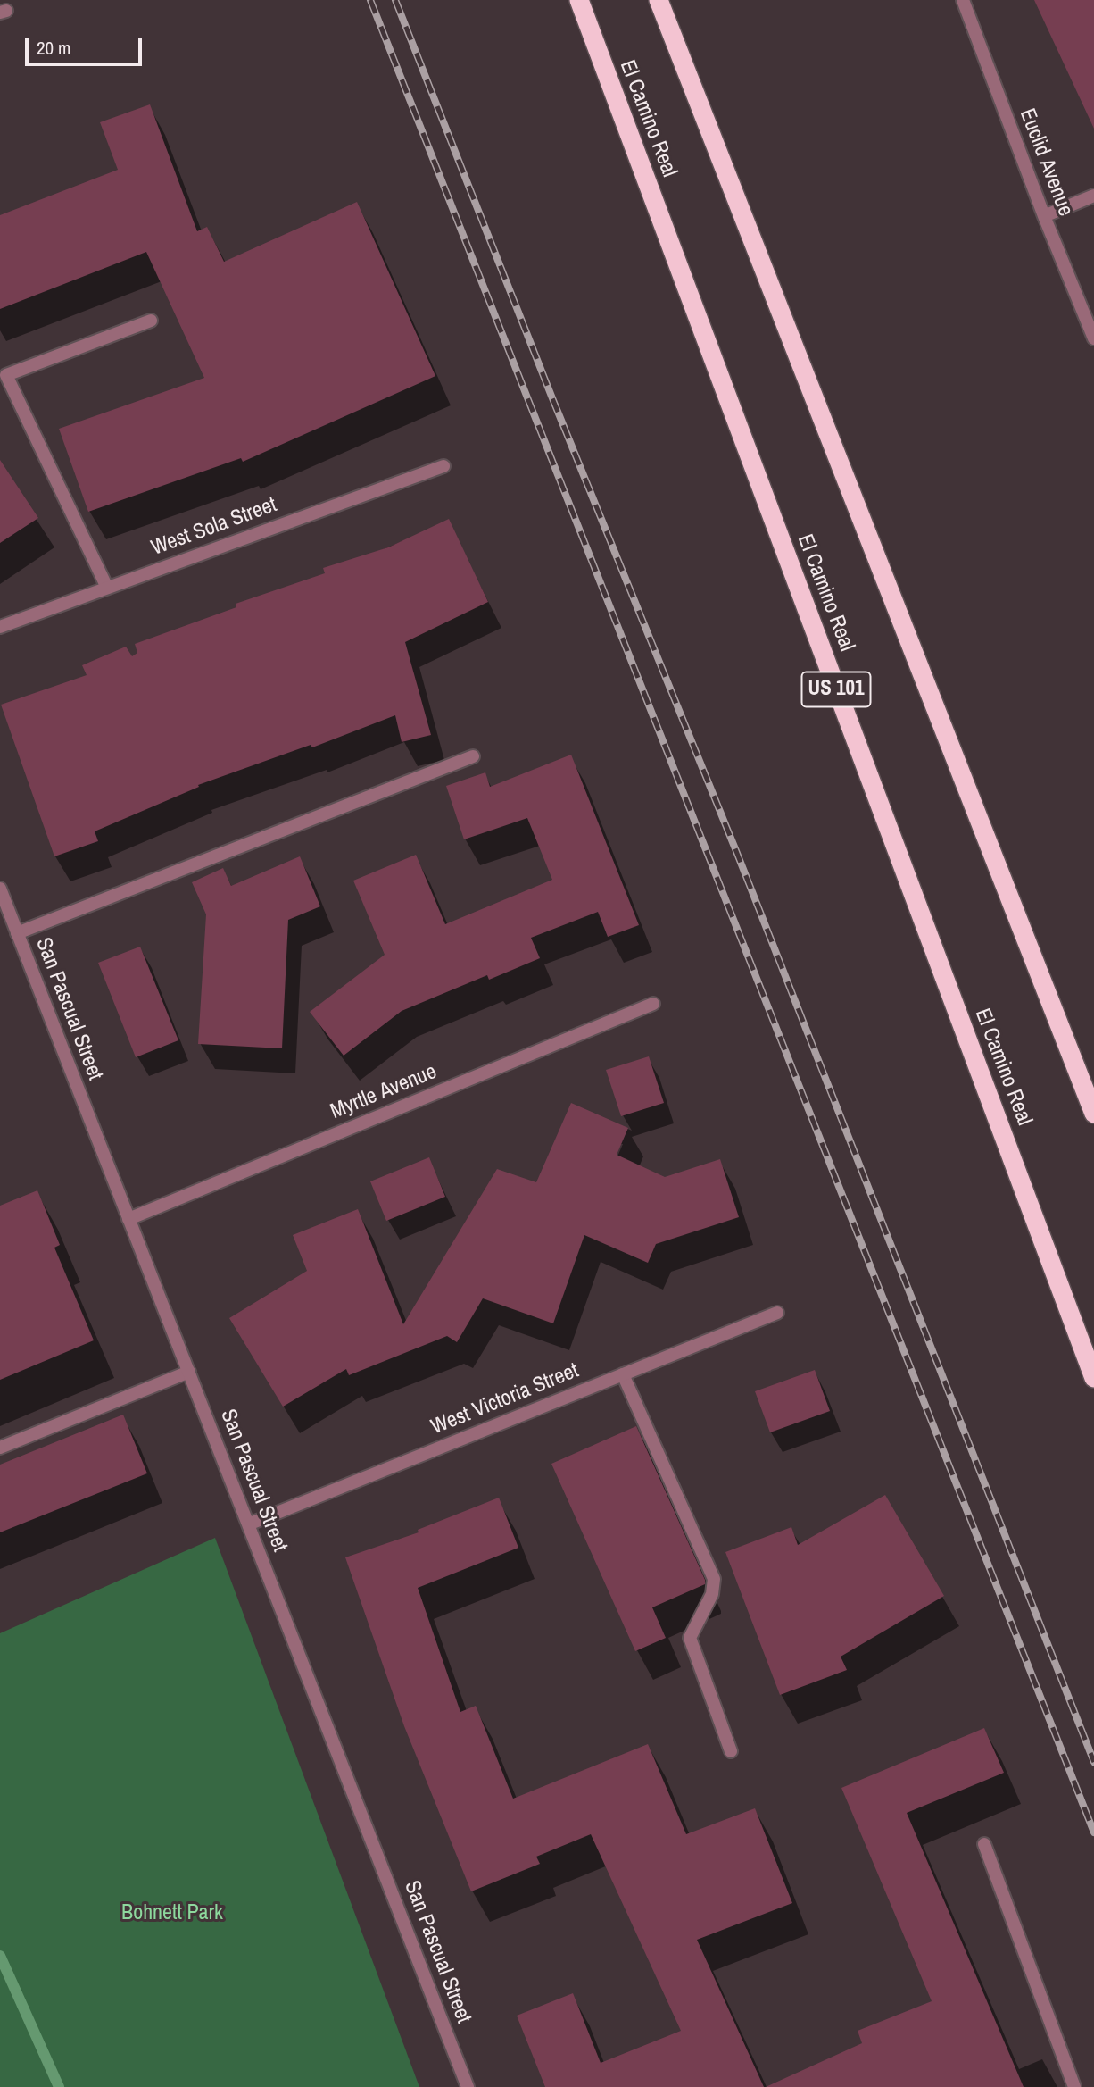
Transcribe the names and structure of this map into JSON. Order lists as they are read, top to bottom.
{
  "streets": {
    "highway": ["El Camino Real", "US 101"],
    "street": [
      "Euclid Avenue",
      "West Sola Street",
      "San Pascual Street",
      "Myrtle Avenue",
      "West Victoria Street"
    ]
  },
  "crossings": [
    ["San Pascual Street", "Myrtle Avenue"],
    ["San Pascual Street", "West Victoria Street"]
  ],
  "parks": ["Bohnett Park"],
  "scale_bar": "20 m"
}
